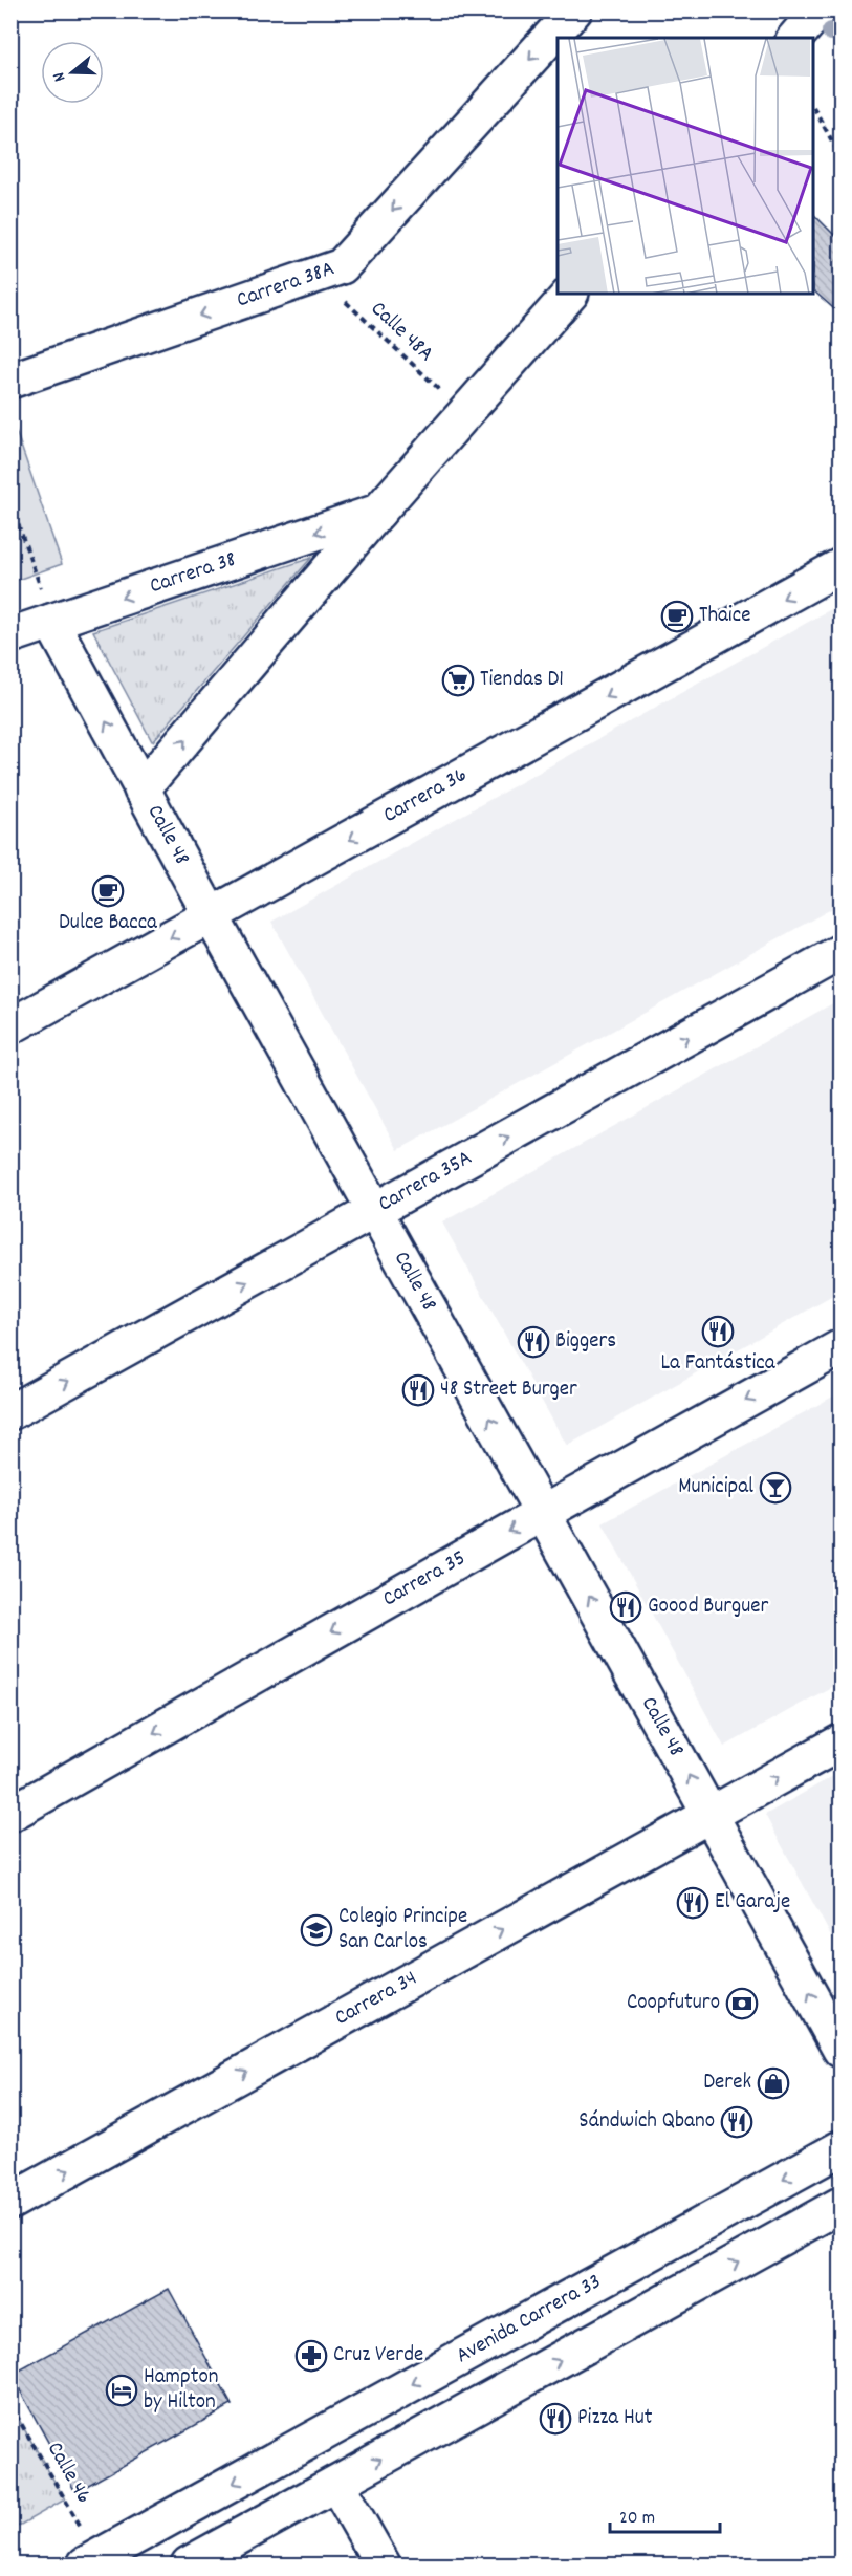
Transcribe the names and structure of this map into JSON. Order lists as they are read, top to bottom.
{
  "streets": {
    "street": [
      "Carrera 38A",
      "Carrera 38",
      "Carrera 36",
      "Calle 48",
      "Carrera 35A",
      "Carrera 35",
      "Carrera 34",
      "Avenida Carrera 33"
    ],
    "path": ["Calle 48A", "Calle 46"]
  },
  "crossings": [
    ["Carrera 38A", "Calle 48A"],
    ["Carrera 38", "Calle 48"],
    ["Carrera 36", "Calle 48"],
    ["Calle 48", "Carrera 35A"],
    ["Calle 48", "Carrera 35"],
    ["Calle 48", "Carrera 34"],
    ["Avenida Carrera 33", "Calle 46"]
  ],
  "one_way": [
    "Carrera 38",
    "Calle 48",
    "Carrera 35A",
    "Carrera 35",
    "Carrera 34"
  ],
  "places": {
    "cafe": ["Thaice", "Dulce Bacca"],
    "supermarket": ["Tiendas D1"],
    "restaurant": [
      "La Fantástica",
      "Biggers",
      "48 Street Burger",
      "Goood Burguer",
      "El Garaje",
      "Sándwich Qbano",
      "Pizza Hut"
    ],
    "bar": ["Municipal"],
    "school or university": ["Colegio Principe San Carlos"],
    "bank": ["Coopfuturo"],
    "shop": ["Derek"],
    "pharmacy": ["Cruz Verde"],
    "hotel": ["Hampton by Hilton"]
  },
  "scale_bar": "20 m",
  "north": "left"
}
